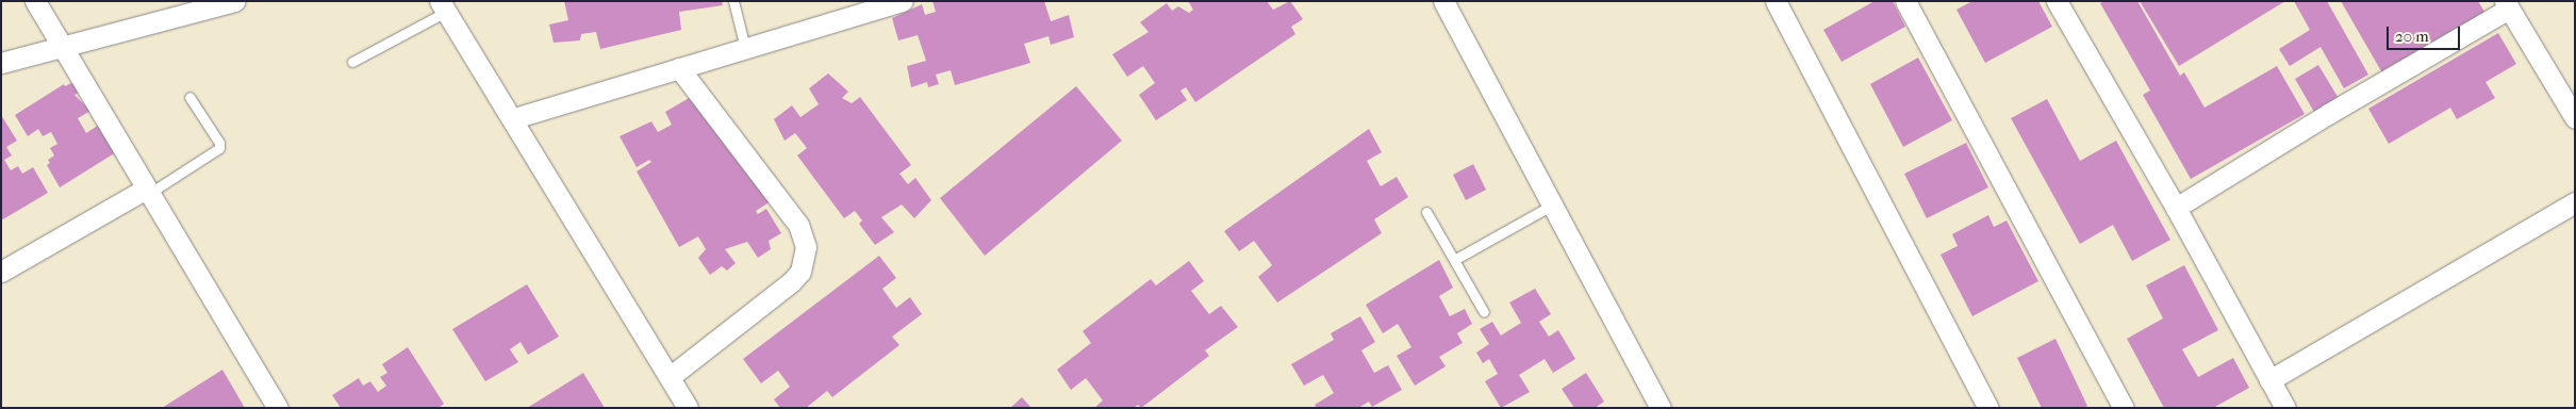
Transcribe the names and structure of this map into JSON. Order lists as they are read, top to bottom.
{
  "scale_bar": "20 m"
}
